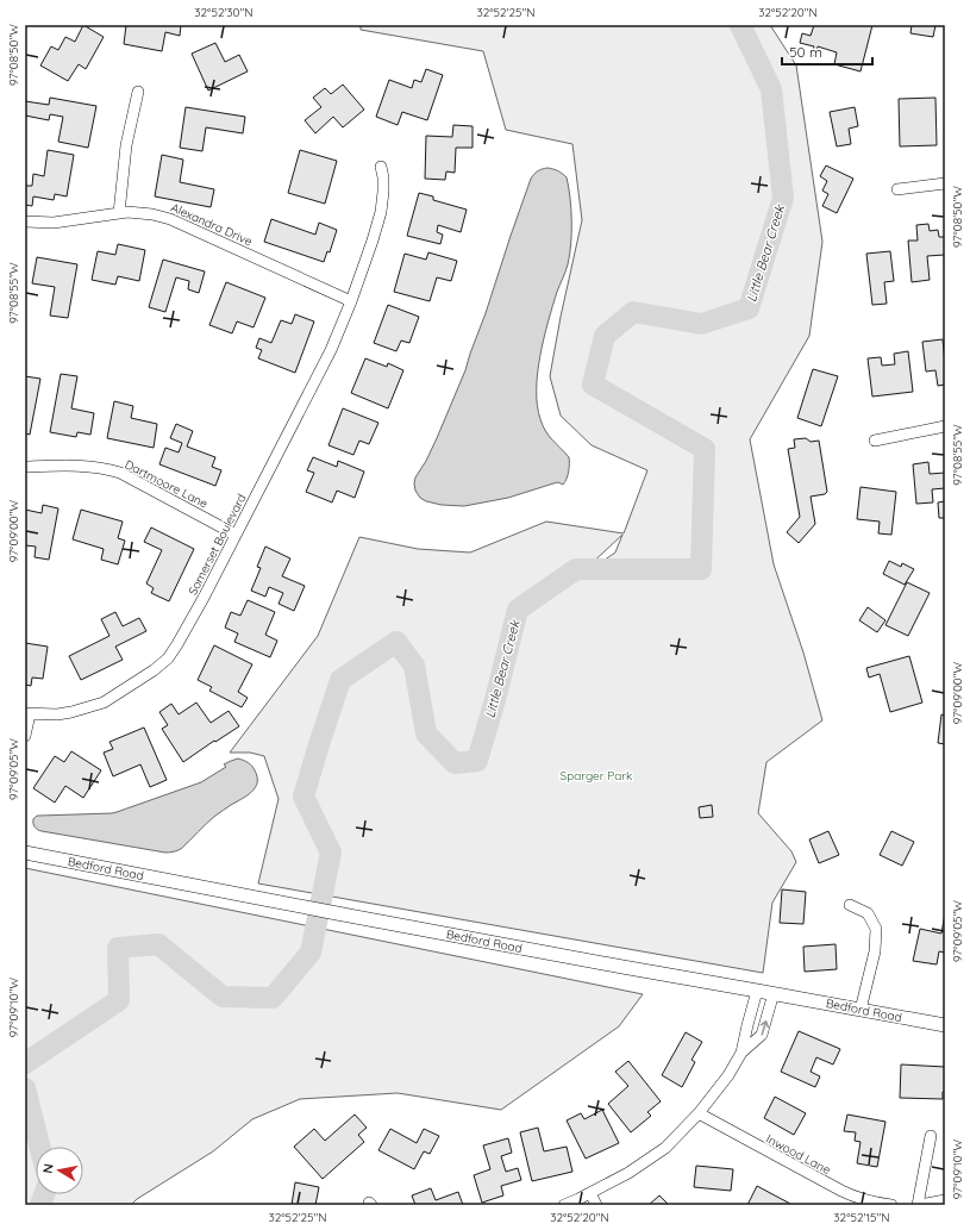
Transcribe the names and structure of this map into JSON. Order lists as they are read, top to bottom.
{
  "streets": {
    "street": [
      "Alexandra Drive",
      "Dartmoore Lane",
      "Somerset Boulevard",
      "Bedford Road",
      "Inwood Lane"
    ]
  },
  "crossings": [
    ["Alexandra Drive", "Somerset Boulevard"],
    ["Dartmoore Lane", "Somerset Boulevard"]
  ],
  "water": ["Little Bear Creek"],
  "parks": ["Sparger Park"],
  "scale_bar": "50 m",
  "north": "left",
  "coordinates": [
    "32°52'30\"N",
    "32°52'25\"N",
    "32°52'20\"N",
    "97°08'50\"W",
    "97°08'55\"W",
    "97°09'00\"W",
    "97°09'05\"W",
    "97°09'10\"W",
    "32°52'15\"N"
  ]
}
